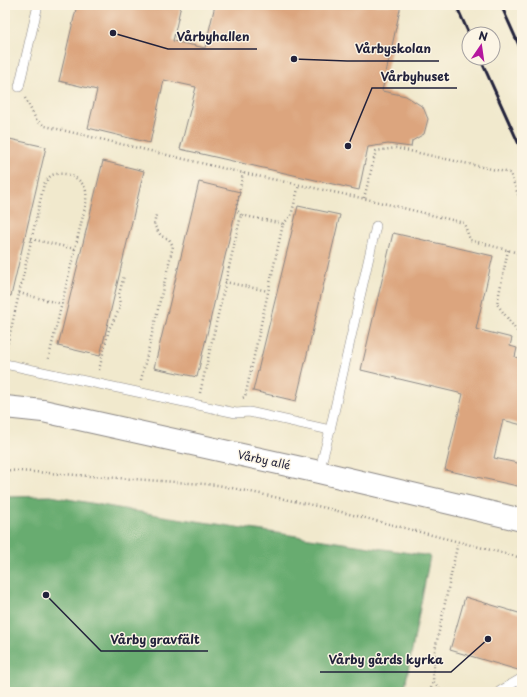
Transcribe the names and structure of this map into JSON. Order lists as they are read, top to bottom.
{
  "streets": {
    "street": ["Vårby allé"]
  },
  "places": [
    "Vårbyhallen",
    "Vårbyskolan",
    "Vårbyhuset",
    "Vårby gravfält",
    "Vårby gårds kyrka"
  ],
  "north": "top"
}
